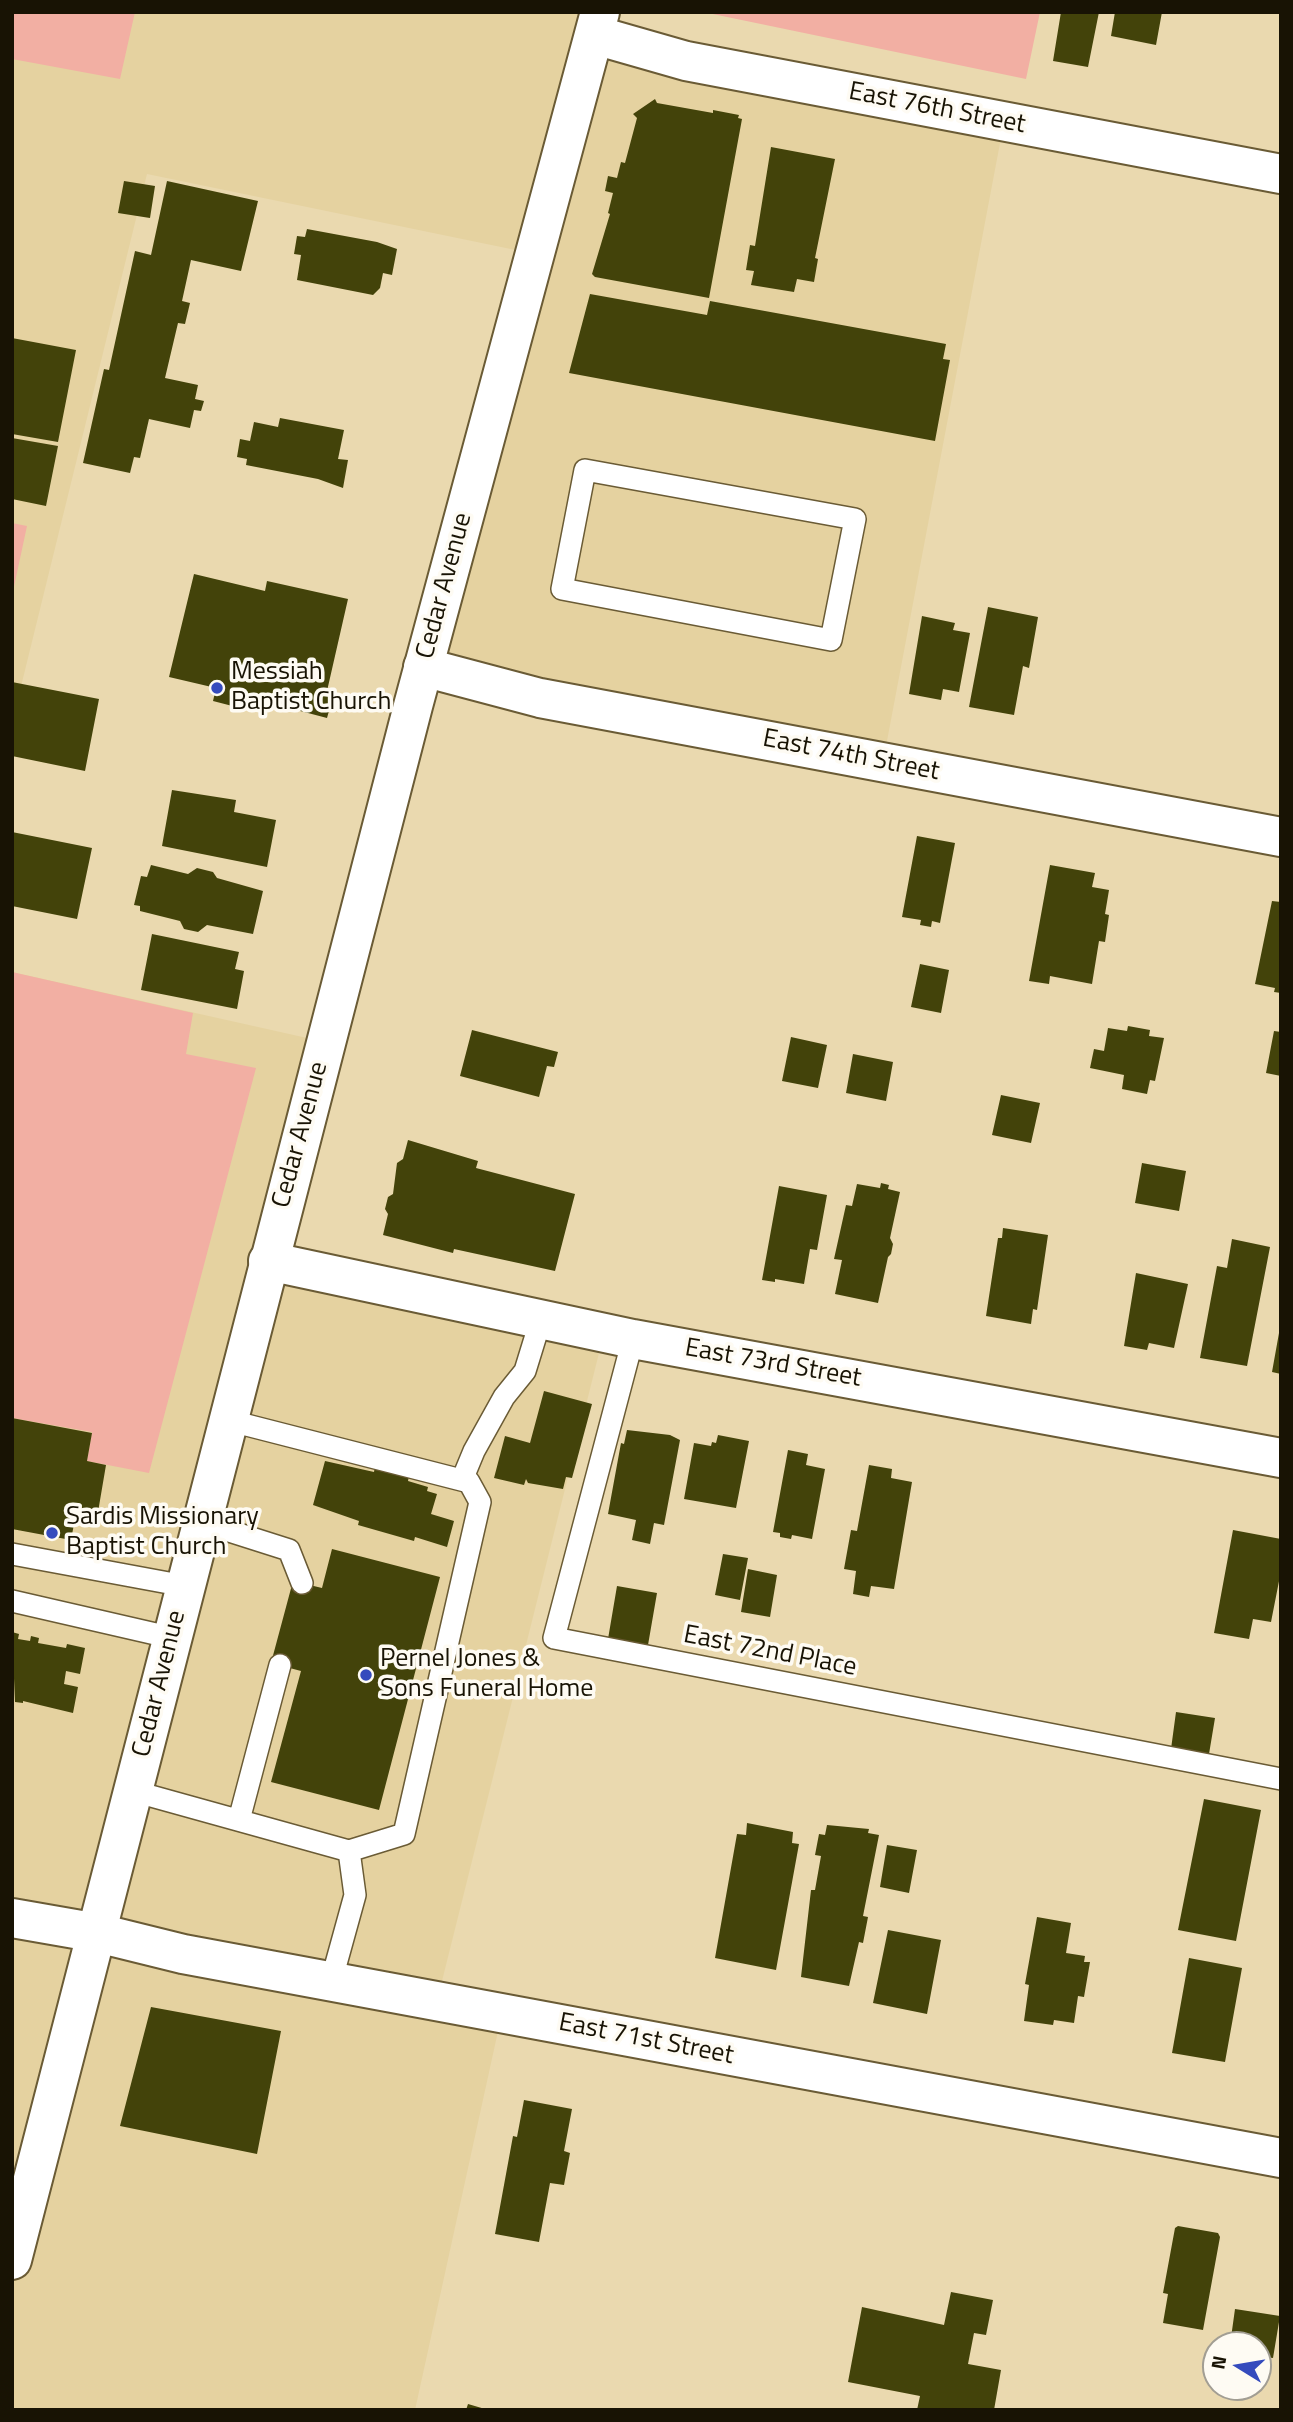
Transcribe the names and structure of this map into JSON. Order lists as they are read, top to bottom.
{
  "streets": {
    "street": [
      "East 76th Street",
      "Cedar Avenue",
      "East 74th Street",
      "East 73rd Street",
      "East 71st Street"
    ],
    "lane": ["East 72nd Place"]
  },
  "crossings": [
    ["East 76th Street", "Cedar Avenue"],
    ["Cedar Avenue", "East 74th Street"],
    ["Cedar Avenue", "East 73rd Street"],
    ["Cedar Avenue", "East 71st Street"],
    ["East 73rd Street", "East 72nd Place"]
  ],
  "places": ["Messiah Baptist Church", "Sardis Missionary Baptist Church", "Pernel Jones & Sons Funeral Home"],
  "north": "left"
}
